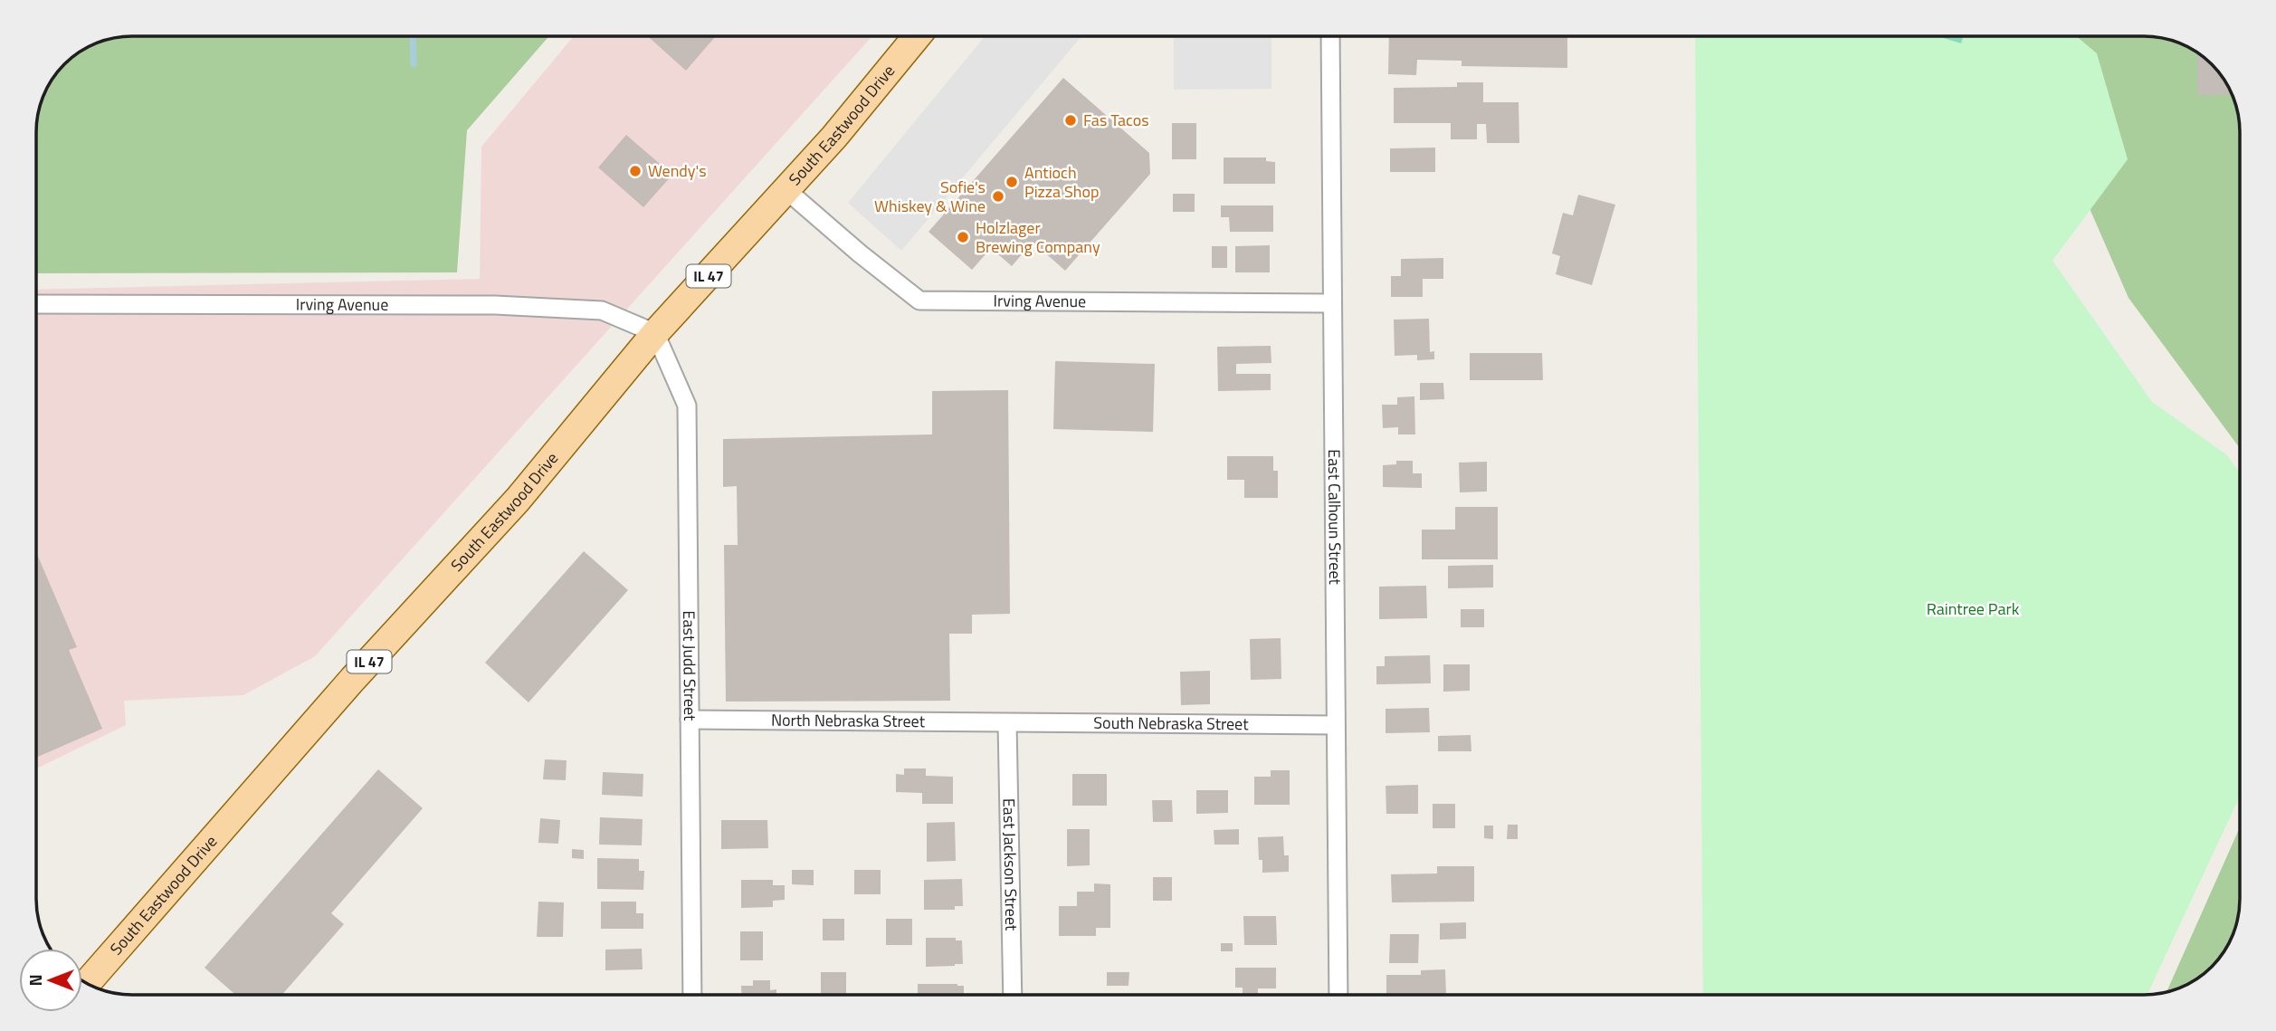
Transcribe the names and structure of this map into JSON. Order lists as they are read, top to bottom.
{
  "streets": {
    "main road": ["South Eastwood Drive", "IL 47"],
    "street": [
      "Irving Avenue",
      "East Calhoun Street",
      "East Judd Street",
      "North Nebraska Street",
      "South Nebraska Street",
      "East Jackson Street"
    ]
  },
  "crossings": [
    ["South Eastwood Drive", "Irving Avenue"],
    ["South Eastwood Drive", "East Judd Street"],
    ["Irving Avenue", "East Calhoun Street"],
    ["Irving Avenue", "East Judd Street"],
    ["East Calhoun Street", "South Nebraska Street"],
    ["East Judd Street", "North Nebraska Street"],
    ["North Nebraska Street", "South Nebraska Street"],
    ["North Nebraska Street", "East Jackson Street"],
    ["South Nebraska Street", "East Jackson Street"]
  ],
  "parks": ["Raintree Park"],
  "places": [
    "Fas Tacos",
    "Wendy's",
    "Antioch Pizza Shop",
    "Sofie's Whiskey & Wine",
    "Holzlager Brewing Company"
  ],
  "north": "left"
}
